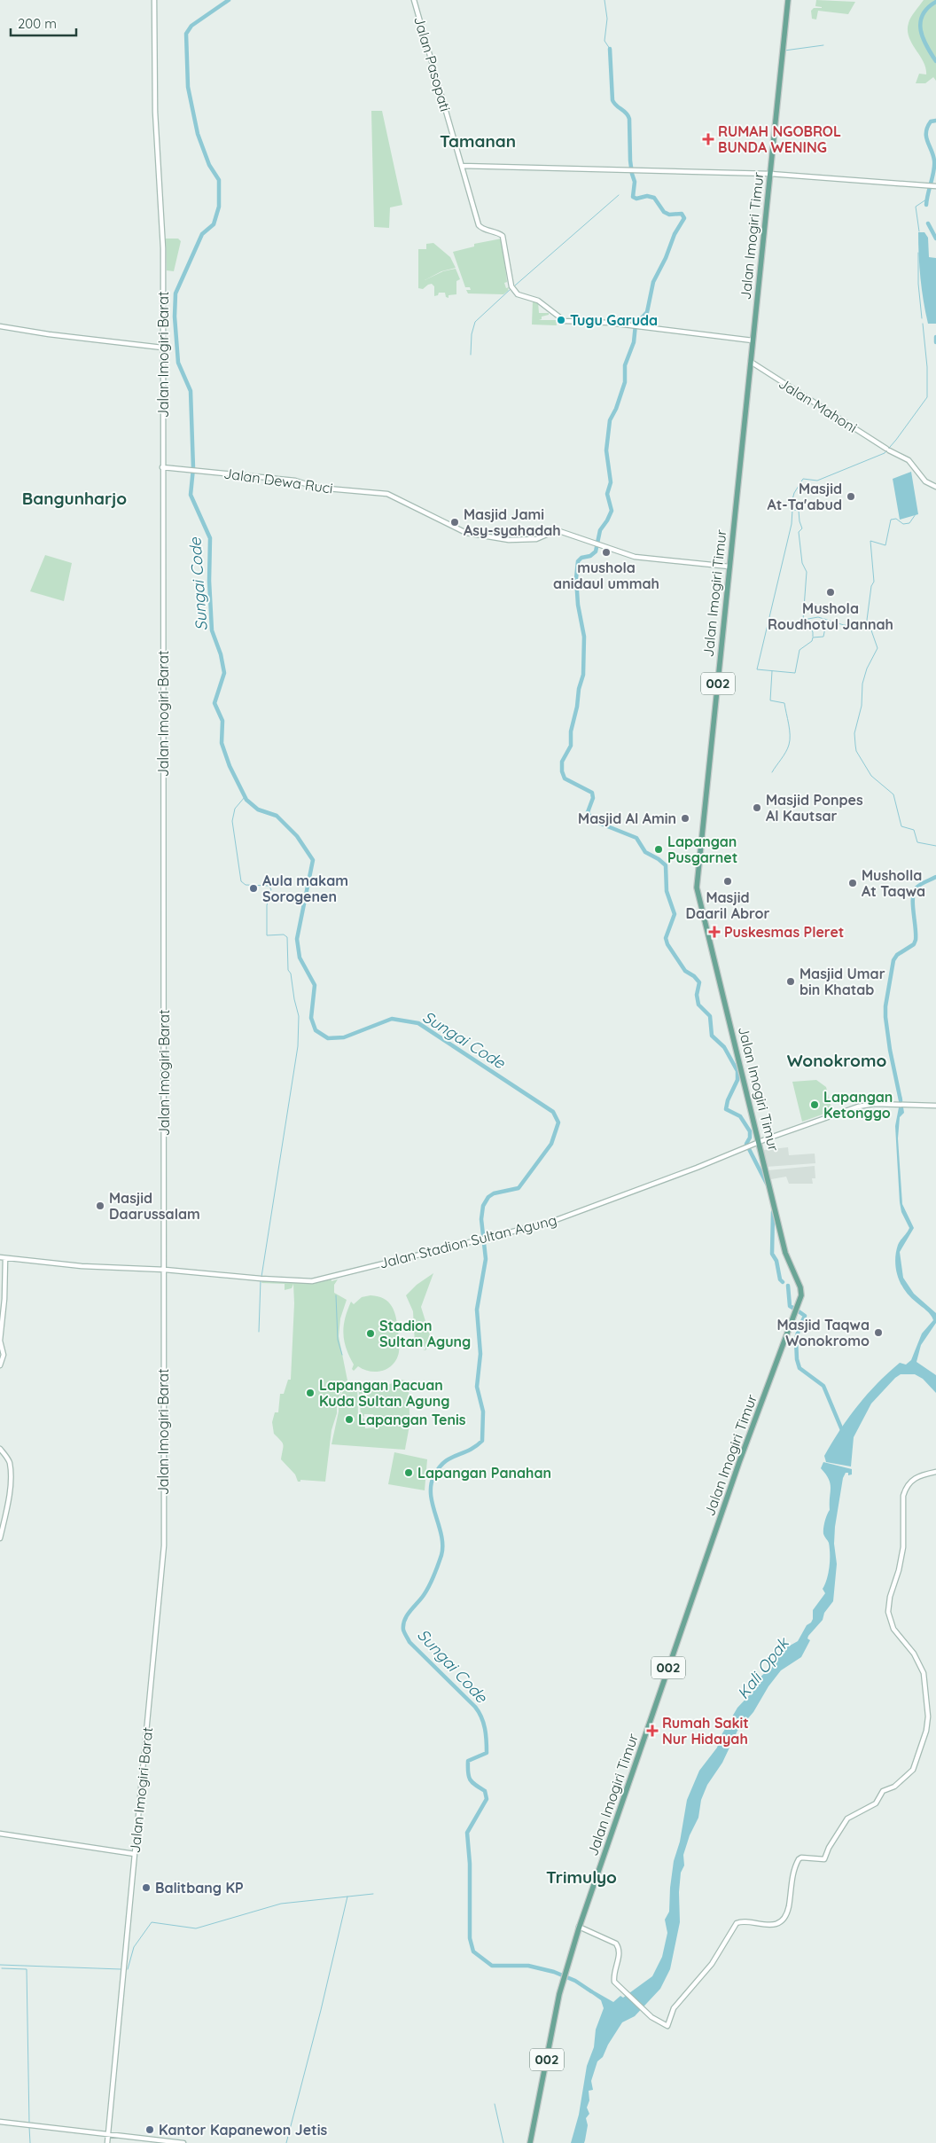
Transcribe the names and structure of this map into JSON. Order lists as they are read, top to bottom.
{
  "streets": {
    "main road": [
      "Jalan Pasopati",
      "Jalan Imogiri Timur",
      "Jalan Imogiri Barat",
      "Jalan Mahoni",
      "Jalan Dewa Ruci",
      "002",
      "Jalan Stadion Sultan Agung"
    ]
  },
  "crossings": [
    ["Jalan Pasopati", "Jalan Imogiri Timur"],
    ["Jalan Imogiri Timur", "Jalan Mahoni"],
    ["Jalan Imogiri Timur", "Jalan Dewa Ruci"],
    ["Jalan Imogiri Timur", "Jalan Stadion Sultan Agung"],
    ["Jalan Imogiri Barat", "Jalan Dewa Ruci"],
    ["Jalan Imogiri Barat", "Jalan Stadion Sultan Agung"]
  ],
  "districts": [
    "Tamanan",
    "Bangunharjo",
    "Wonokromo",
    "Trimulyo"
  ],
  "water": ["Sungai Code", "Kali Opak"],
  "places": {
    "health": ["RUMAH NGOBROL BUNDA WENING", "Puskesmas Pleret", "Rumah Sakit Nur Hidayah"],
    "other": [
      "Tugu Garuda",
      "Masjid At-Ta'abud",
      "Masjid Jami Asy-syahadah",
      "mushola anidaul ummah",
      "Mushola Roudhotul Jannah",
      "Masjid Ponpes Al Kautsar",
      "Masjid Al Amin",
      "Lapangan Pusgarnet",
      "Masjid Daaril Abror",
      "Musholla At Taqwa",
      "Aula makam Sorogenen",
      "Masjid Umar bin Khatab",
      "Lapangan Ketonggo",
      "Masjid Daarussalam",
      "Masjid Taqwa Wonokromo",
      "Stadion Sultan Agung",
      "Lapangan Pacuan Kuda Sultan Agung",
      "Lapangan Tenis",
      "Lapangan Panahan",
      "Balitbang KP",
      "Kantor Kapanewon Jetis"
    ]
  },
  "scale_bar": "200 m"
}
